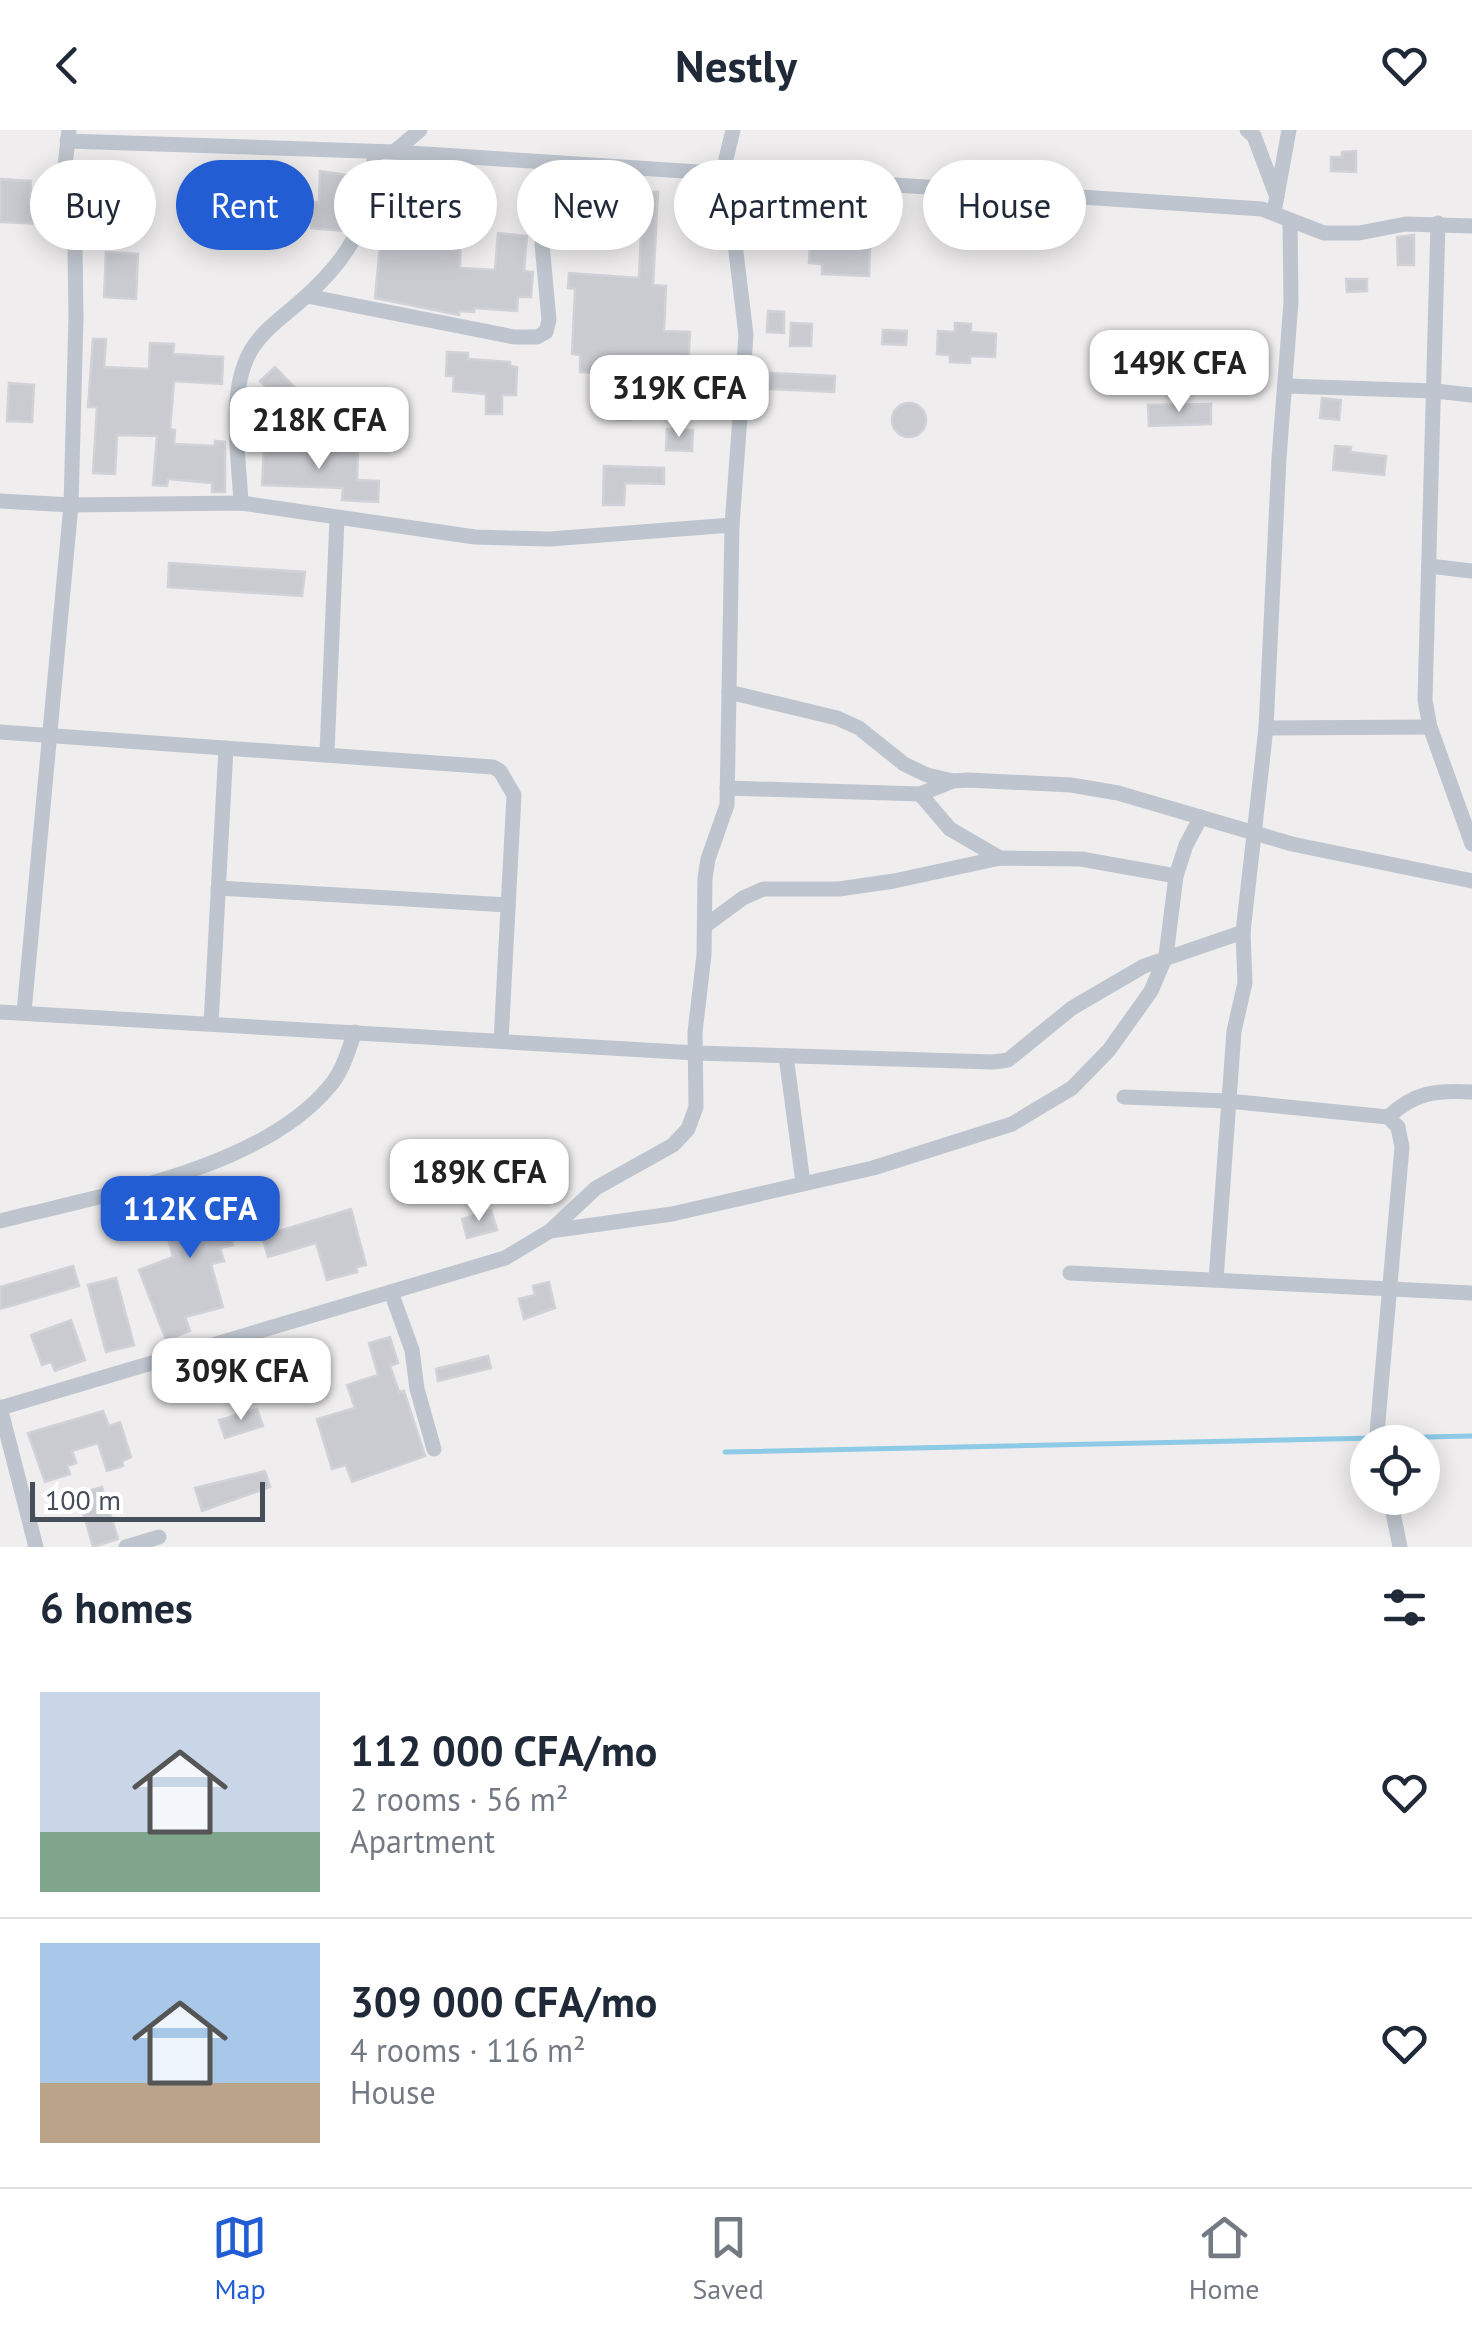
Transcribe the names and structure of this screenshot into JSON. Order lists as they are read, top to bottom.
{
  "scale_bar": "100 m",
  "page": {
    "header": "Nestly",
    "chip": [
      "Buy",
      "Rent",
      "Filters",
      "New",
      "Apartment",
      "House"
    ],
    "price": [
      "149K CFA",
      "319K CFA",
      "218K CFA",
      "189K CFA",
      "112K CFA",
      "309K CFA"
    ],
    "scale": "100 m",
    "heading": "6 homes",
    "list": [
      {
        "name": "112 000 CFA/mo",
        "note": "2 rooms · 56 m² · Apartment"
      },
      {
        "name": "309 000 CFA/mo",
        "note": "4 rooms · 116 m² · House"
      }
    ],
    "tabs": ["Map", "Saved", "Home"]
  }
}
